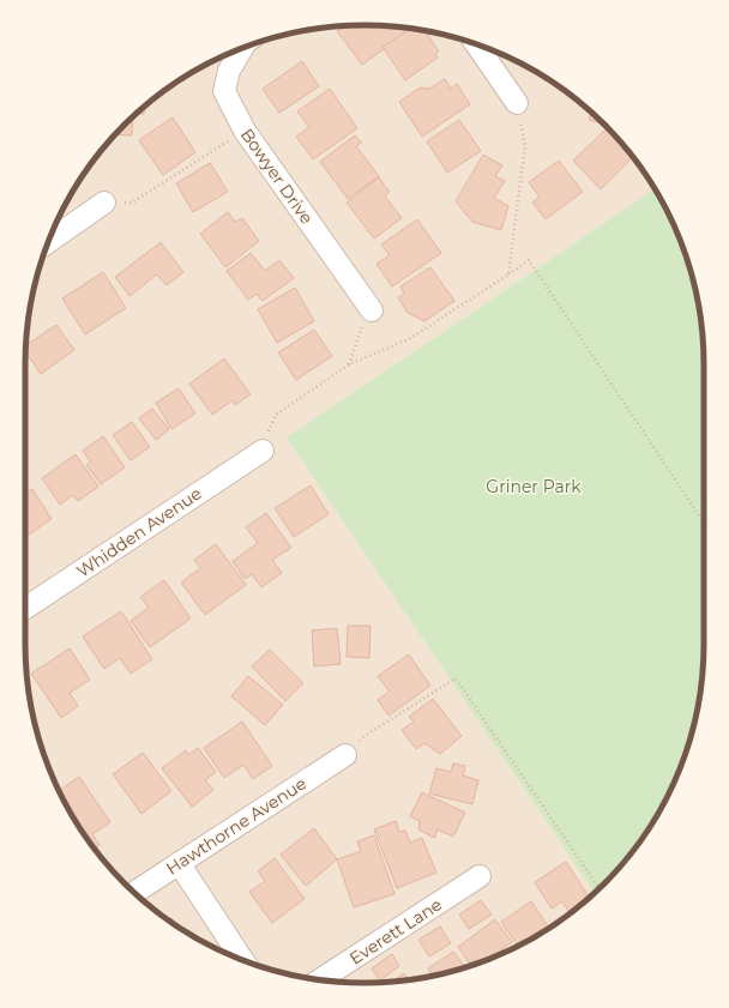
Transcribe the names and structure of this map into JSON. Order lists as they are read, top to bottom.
{
  "streets": {
    "street": [
      "Bowyer Drive",
      "Whidden Avenue",
      "Hawthorne Avenue",
      "Everett Lane"
    ]
  },
  "parks": ["Griner Park"]
}
